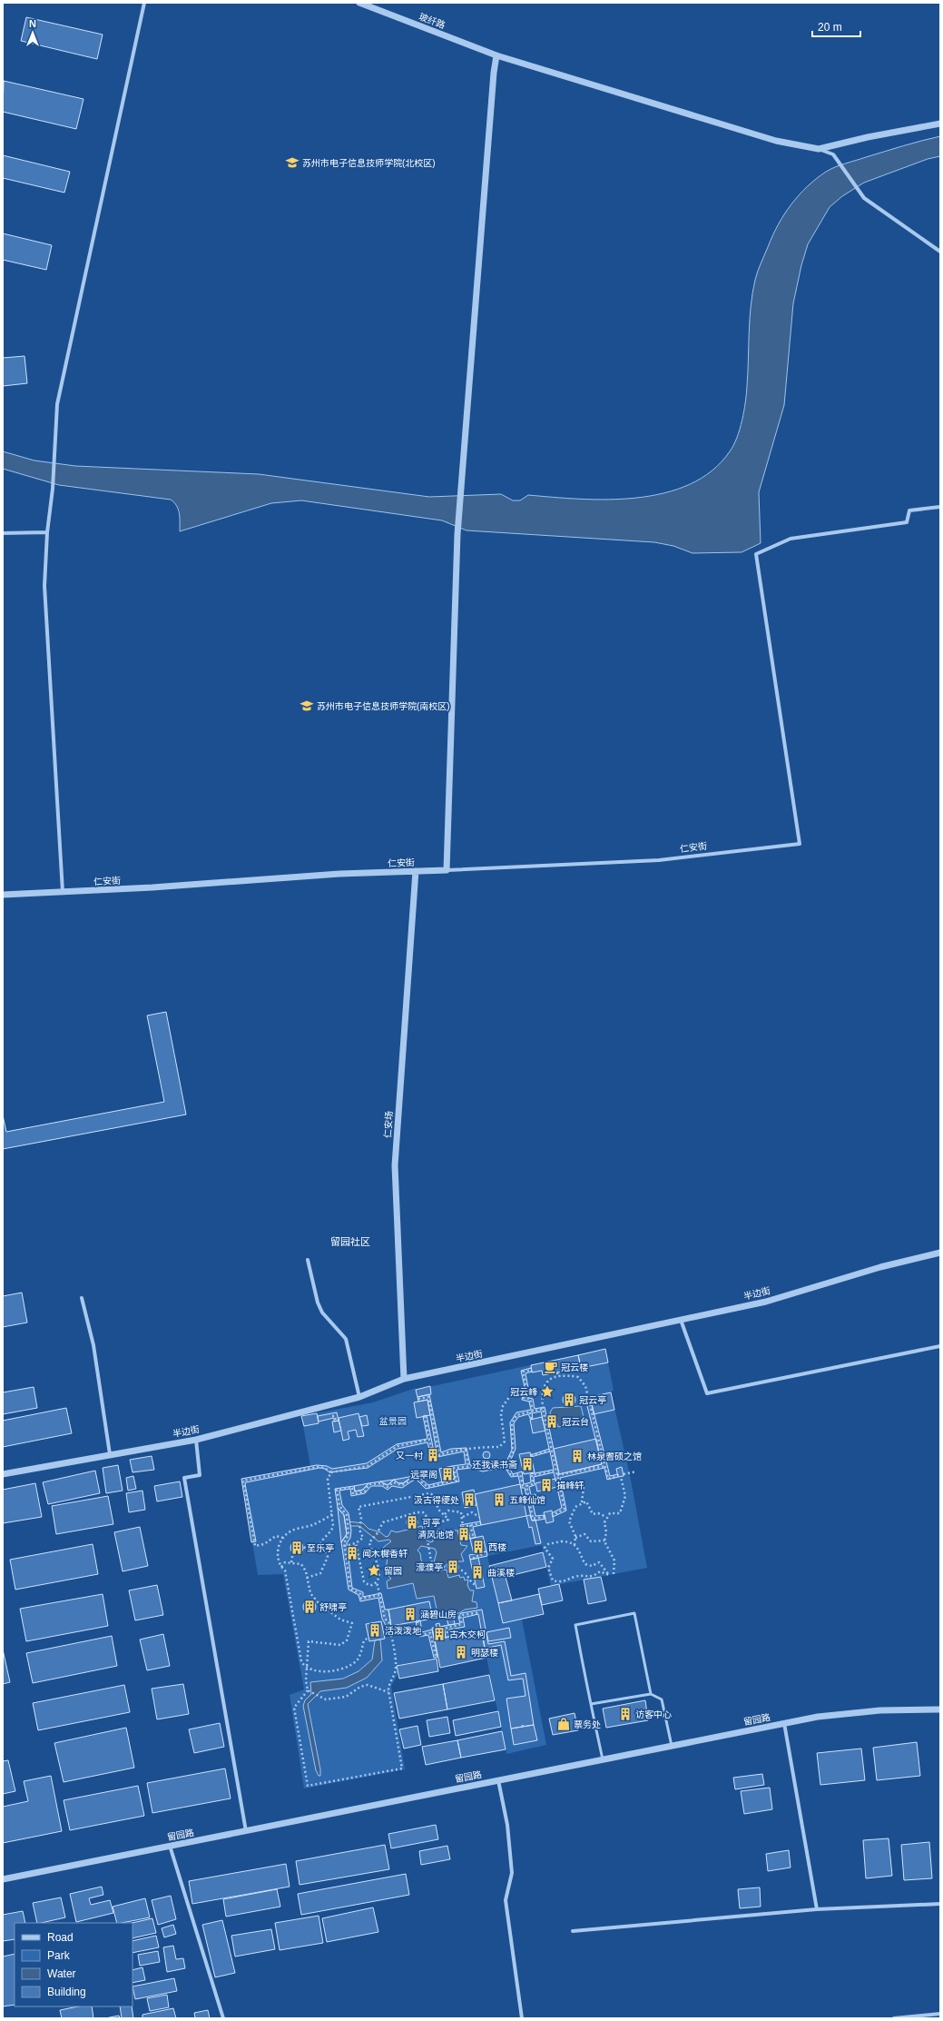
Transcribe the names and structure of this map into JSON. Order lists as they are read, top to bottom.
{
  "streets": {
    "street": [
      "玻纤路",
      "仁安街",
      "仁安场",
      "半边街",
      "留园路"
    ]
  },
  "crossings": [
    ["仁安街", "仁安场"],
    ["仁安场", "半边街"]
  ],
  "districts": ["留园社区"],
  "parks": ["盆景园"],
  "places": {
    "school or university": ["苏州市电子信息技师学院(北校区)", "苏州市电子信息技师学院(南校区)"],
    "cafe": ["冠云楼"],
    "place": ["冠云峰", "留园"],
    "building": [
      "冠云亭",
      "冠云台",
      "又一村",
      "林泉耆硕之馆",
      "还我读书斋",
      "远翠阁",
      "揖峰轩",
      "汲古得绠处",
      "五峰仙馆",
      "可亭",
      "清风池馆",
      "西楼",
      "至乐亭",
      "闻木樨香轩",
      "濠濮亭",
      "曲溪楼",
      "舒啸亭",
      "涵碧山房",
      "活泼泼地",
      "古木交柯",
      "明瑟楼",
      "访客中心"
    ],
    "shop": ["票务处"]
  },
  "legend": [
    "Road",
    "Park",
    "Water",
    "Building"
  ],
  "scale_bar": "20 m",
  "north": "top"
}
